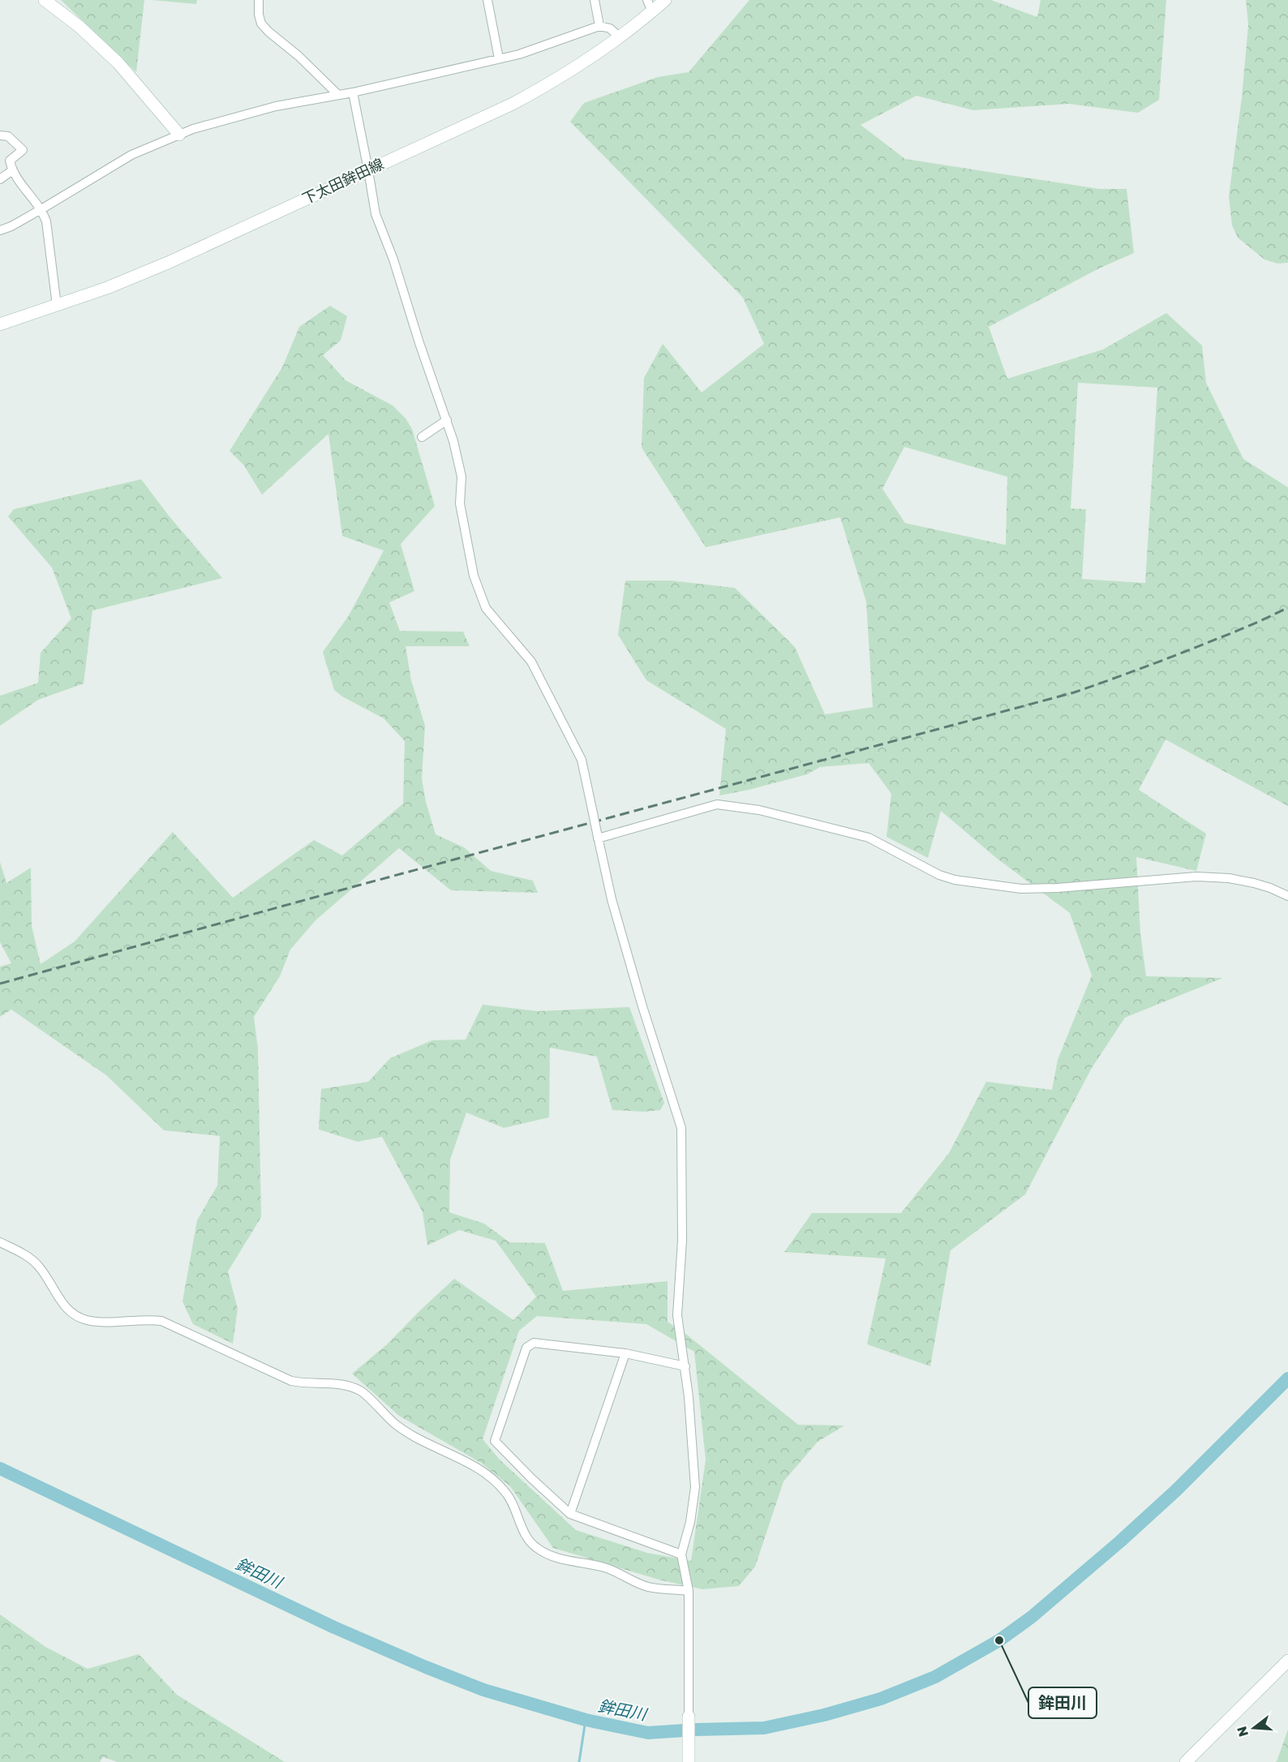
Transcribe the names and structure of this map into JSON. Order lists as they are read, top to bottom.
{
  "streets": {
    "main road": ["下太田鉾田線"]
  },
  "water": ["鉾田川"],
  "places": ["鉾田川"],
  "north": "left"
}
